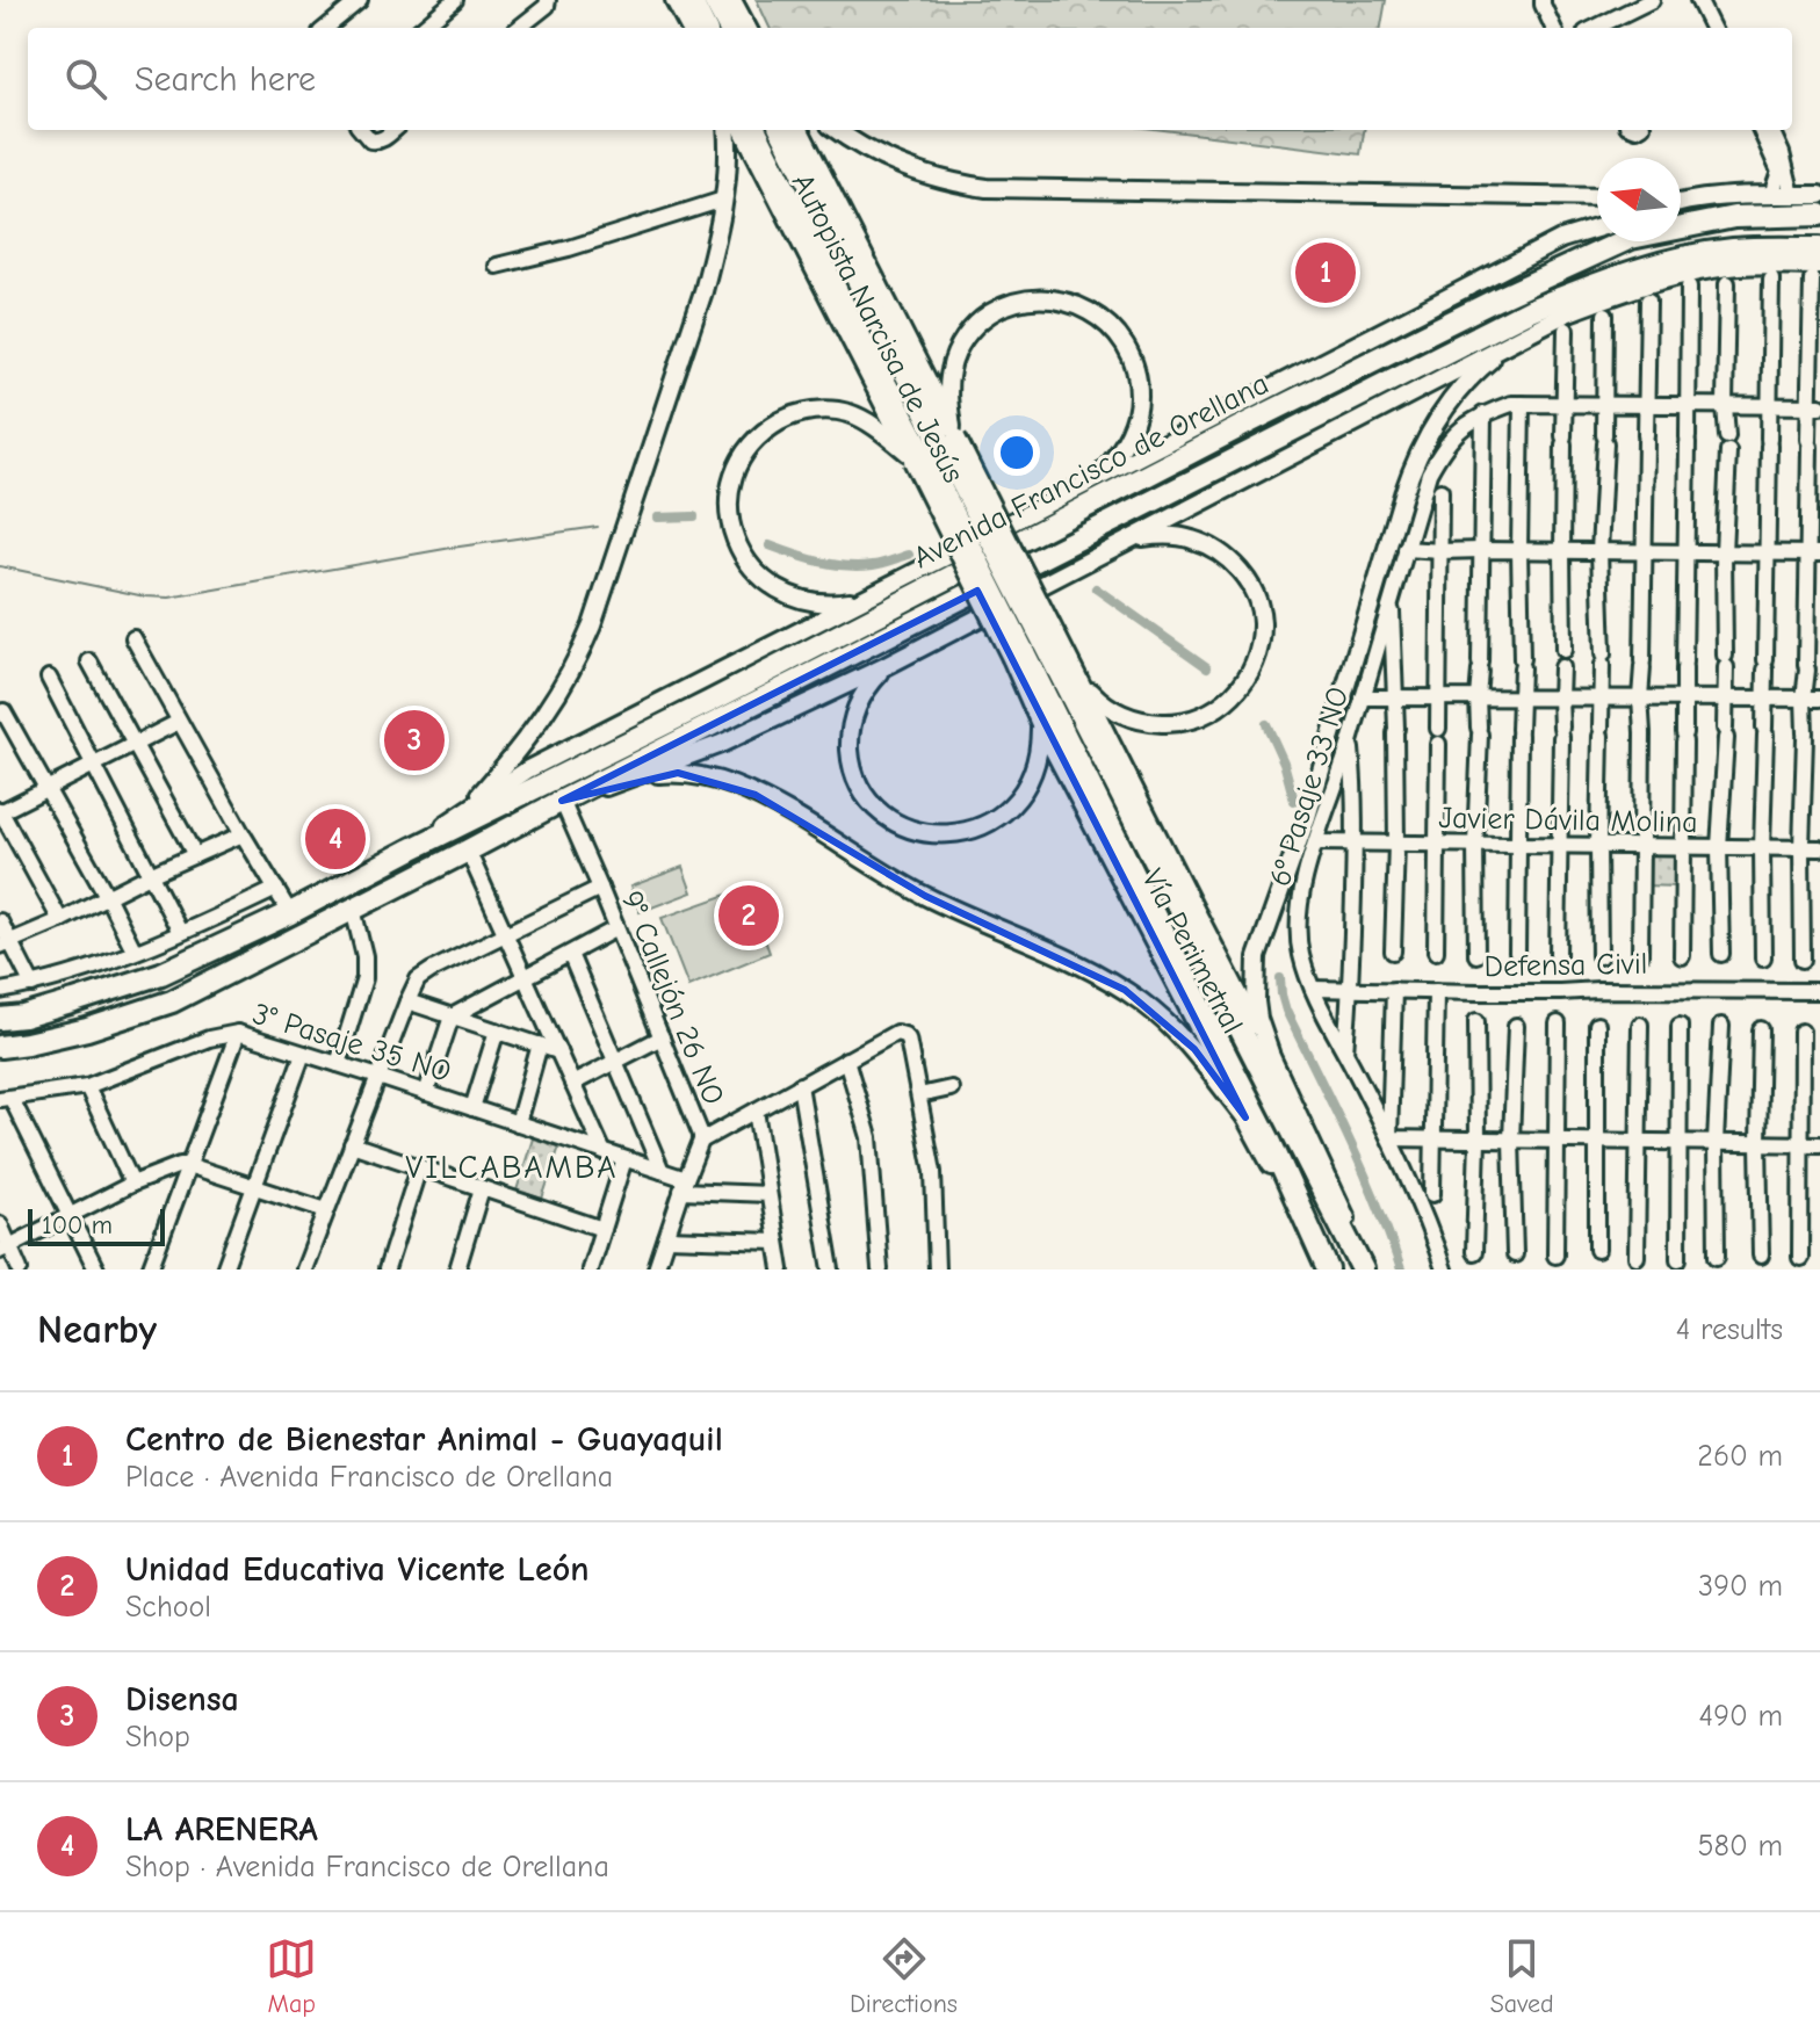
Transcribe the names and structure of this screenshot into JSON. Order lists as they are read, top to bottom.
{
  "streets": {
    "highway": ["Autopista Narcisa de Jesús", "Avenida Francisco de Orellana", "Vía Perimetral"],
    "street": [
      "6º Pasaje 33 NO",
      "Javier Dávila Molina",
      "Defensa Civil",
      "9° Callejón 26 NO",
      "3° Pasaje 35 NO"
    ]
  },
  "crossings": [
    ["Autopista Narcisa de Jesús", "Vía Perimetral"],
    ["Avenida Francisco de Orellana", "9° Callejón 26 NO"],
    ["6º Pasaje 33 NO", "Javier Dávila Molina"],
    ["6º Pasaje 33 NO", "Defensa Civil"],
    ["9° Callejón 26 NO", "3° Pasaje 35 NO"]
  ],
  "districts": ["VILCABAMBA"],
  "scale_bar": "100 m",
  "north": "left",
  "page": {
    "search": "Search here",
    "pins": [
      "1",
      "3",
      "4",
      "2"
    ],
    "scale": "100 m",
    "heading": ["Nearby", "4 results"],
    "list": [
      {
        "mark": "1",
        "name": "Centro de Bienestar Animal - Guayaquil",
        "note": "Place · Avenida Francisco de Orellana",
        "value": "260 m"
      },
      {
        "mark": "2",
        "name": "Unidad Educativa Vicente León",
        "note": "School",
        "value": "390 m"
      },
      {
        "mark": "3",
        "name": "Disensa",
        "note": "Shop",
        "value": "490 m"
      },
      {
        "mark": "4",
        "name": "LA ARENERA",
        "note": "Shop · Avenida Francisco de Orellana",
        "value": "580 m"
      }
    ],
    "nav": ["Map", "Directions", "Saved"]
  }
}
